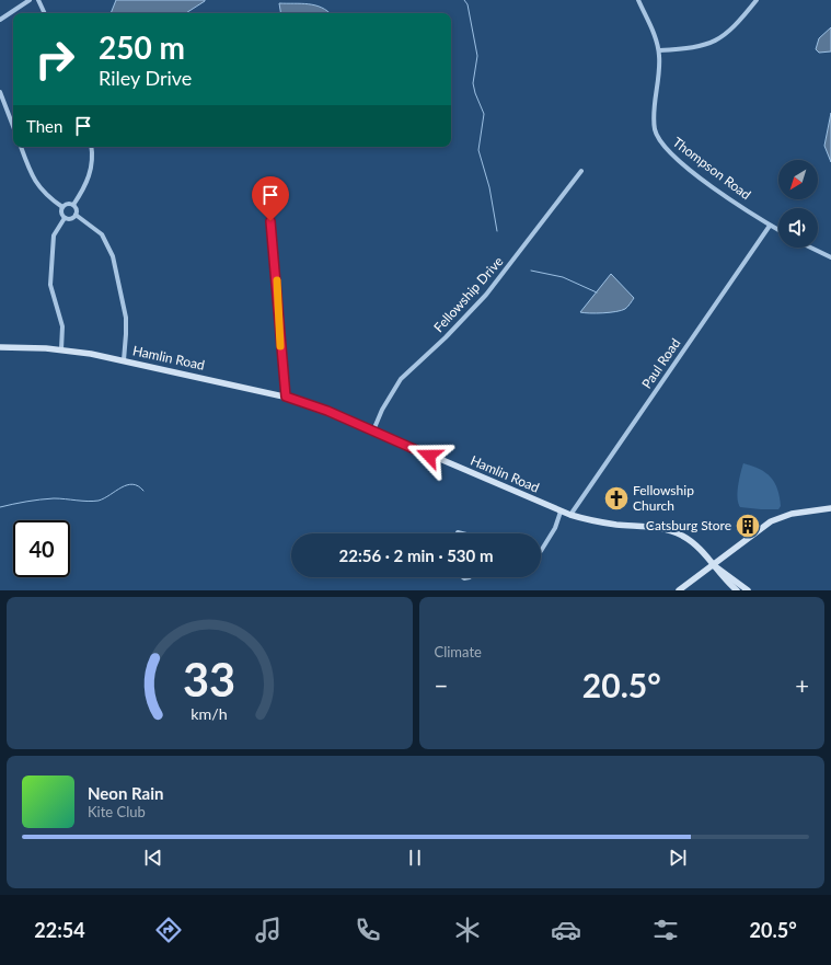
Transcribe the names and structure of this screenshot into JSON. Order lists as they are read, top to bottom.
{
  "streets": {
    "street": [
      "Thompson Road",
      "Fellowship Drive",
      "Hamlin Road",
      "Paul Road"
    ]
  },
  "crossings": [
    ["Thompson Road", "Paul Road"],
    ["Fellowship Drive", "Hamlin Road"],
    ["Hamlin Road", "Paul Road"]
  ],
  "places": {
    "church": ["Fellowship Church"],
    "building": ["Catsburg Store"]
  },
  "north": "bottom left",
  "page": {
    "turn": ["250 m", "Riley Drive"],
    "then": "Then",
    "limit": "40",
    "trip": "22:56 · 2 min · 530 m",
    "tile": "Climate",
    "heat": ["−", "20.5°", "+"],
    "song": ["Neon Rain", "Kite Club"],
    "tabs": ["22:54", "20.5°"],
    "gauge": ["33", "km/h"]
  }
}
